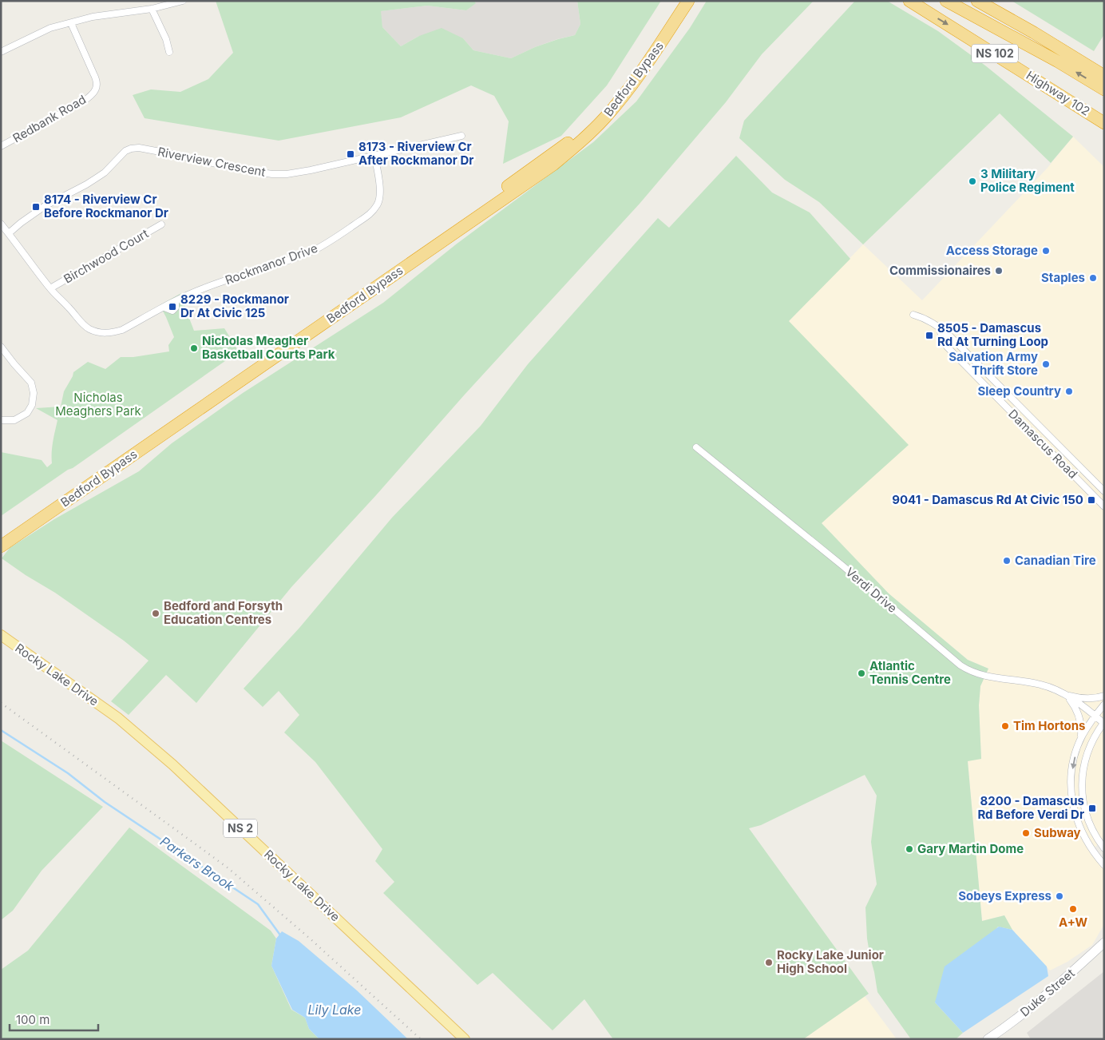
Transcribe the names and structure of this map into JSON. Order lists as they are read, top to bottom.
{
  "streets": {
    "highway": ["NS 102", "Bedford Bypass", "Highway 102"],
    "main road": ["Rocky Lake Drive", "NS 2", "Duke Street"],
    "street": [
      "Redbank Road",
      "Riverview Crescent",
      "Birchwood Court",
      "Rockmanor Drive",
      "Damascus Road",
      "Verdi Drive"
    ]
  },
  "crossings": [
    ["Riverview Crescent", "Rockmanor Drive"],
    ["Birchwood Court", "Rockmanor Drive"]
  ],
  "water": ["Parkers Brook", "Lily Lake"],
  "parks": ["Nicholas Meaghers Park"],
  "places": {
    "transit": [
      "8173 - Riverview Cr After Rockmanor Dr",
      "8174 - Riverview Cr Before Rockmanor Dr",
      "8229 - Rockmanor Dr At Civic 125",
      "8505 - Damascus Rd At Turning Loop",
      "9041 - Damascus Rd At Civic 150",
      "8200 - Damascus Rd Before Verdi Dr"
    ],
    "other": [
      "3 Military Police Regiment",
      "Access Storage",
      "Commissionaires",
      "Staples",
      "Nicholas Meagher Basketball Courts Park",
      "Salvation Army Thrift Store",
      "Sleep Country",
      "Canadian Tire",
      "Bedford and Forsyth Education Centres",
      "Atlantic Tennis Centre",
      "Tim Hortons",
      "Subway",
      "Gary Martin Dome",
      "Sobeys Express",
      "A+W",
      "Rocky Lake Junior High School"
    ]
  },
  "scale_bar": "100 m"
}
